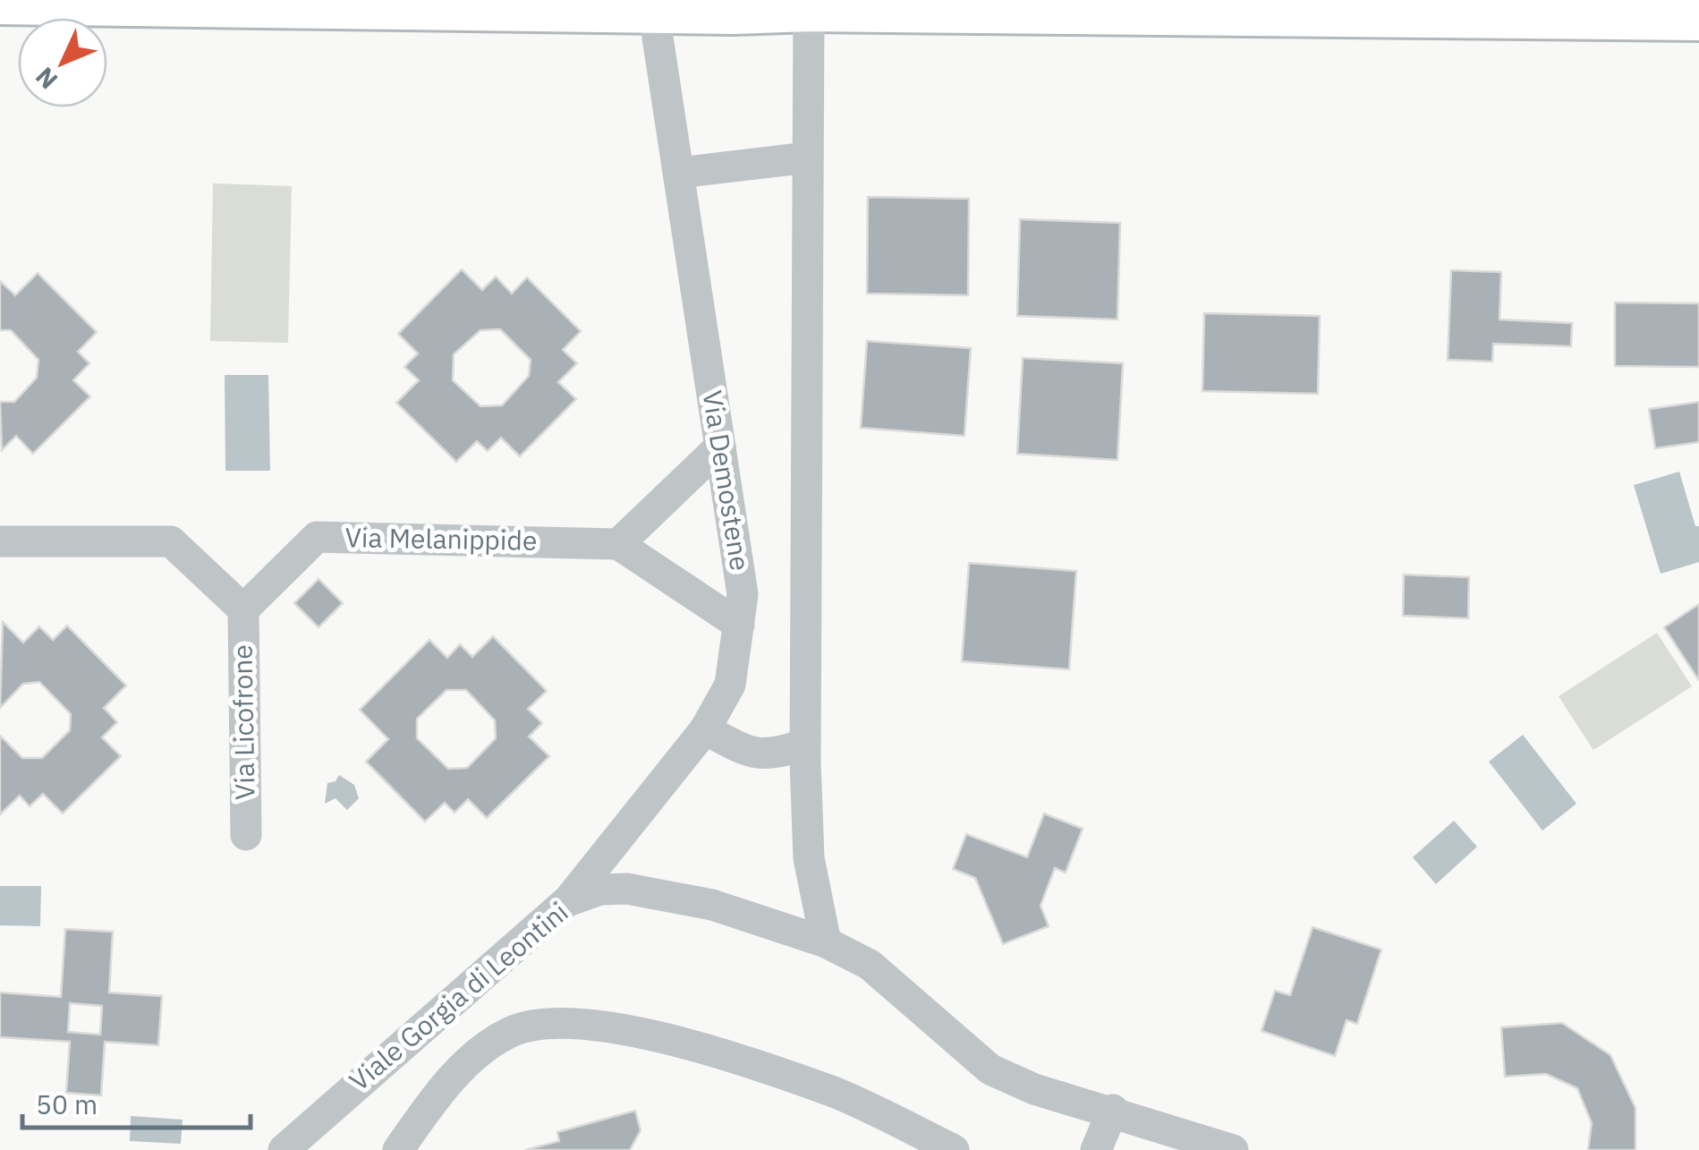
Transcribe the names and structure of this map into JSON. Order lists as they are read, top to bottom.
{
  "streets": {
    "street": [
      "Via Demostene",
      "Via Melanippide",
      "Via Licofrone",
      "Viale Gorgia di Leontini"
    ]
  },
  "crossings": [
    ["Via Demostene", "Viale Gorgia di Leontini"],
    ["Via Melanippide", "Via Licofrone"]
  ],
  "scale_bar": "50 m",
  "north": "bottom left"
}
